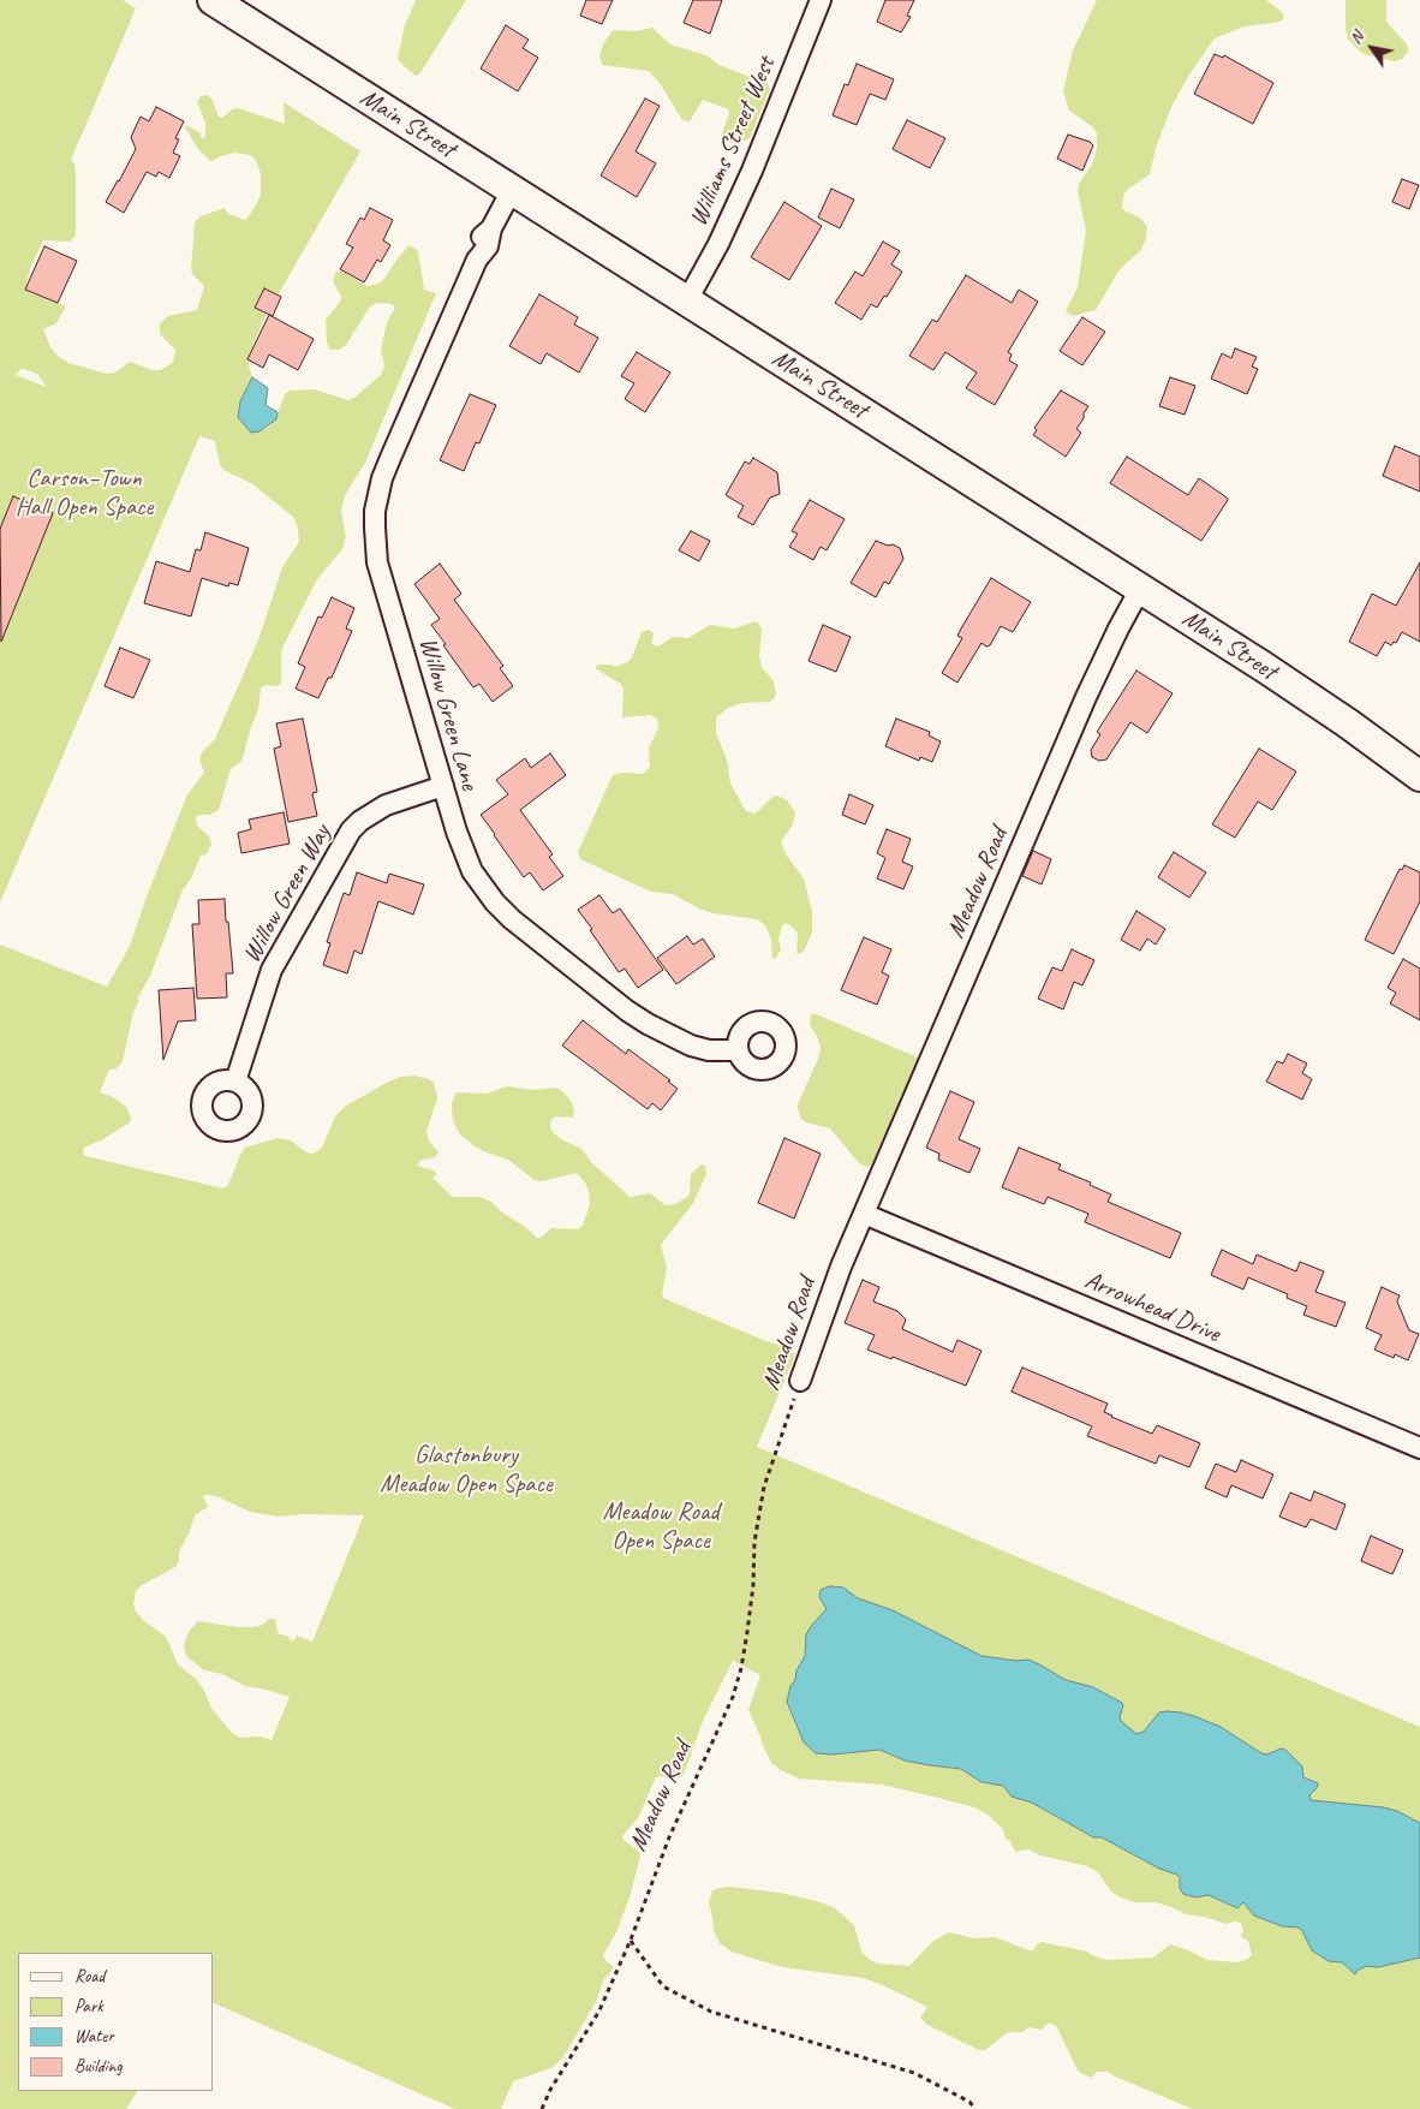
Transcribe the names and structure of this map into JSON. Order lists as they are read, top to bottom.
{
  "streets": {
    "main road": ["Main Street"],
    "street": [
      "Williams Street West",
      "Willow Green Lane",
      "Meadow Road",
      "Willow Green Way",
      "Arrowhead Drive"
    ]
  },
  "crossings": [
    ["Main Street", "Williams Street West"],
    ["Main Street", "Willow Green Lane"],
    ["Main Street", "Meadow Road"],
    ["Willow Green Lane", "Willow Green Way"],
    ["Meadow Road", "Arrowhead Drive"]
  ],
  "parks": ["Carson–Town Hall Open Space", "Glastonbury Meadow Open Space", "Meadow Road Open Space"],
  "legend": [
    "Road",
    "Park",
    "Water",
    "Building"
  ],
  "north": "top left"
}
